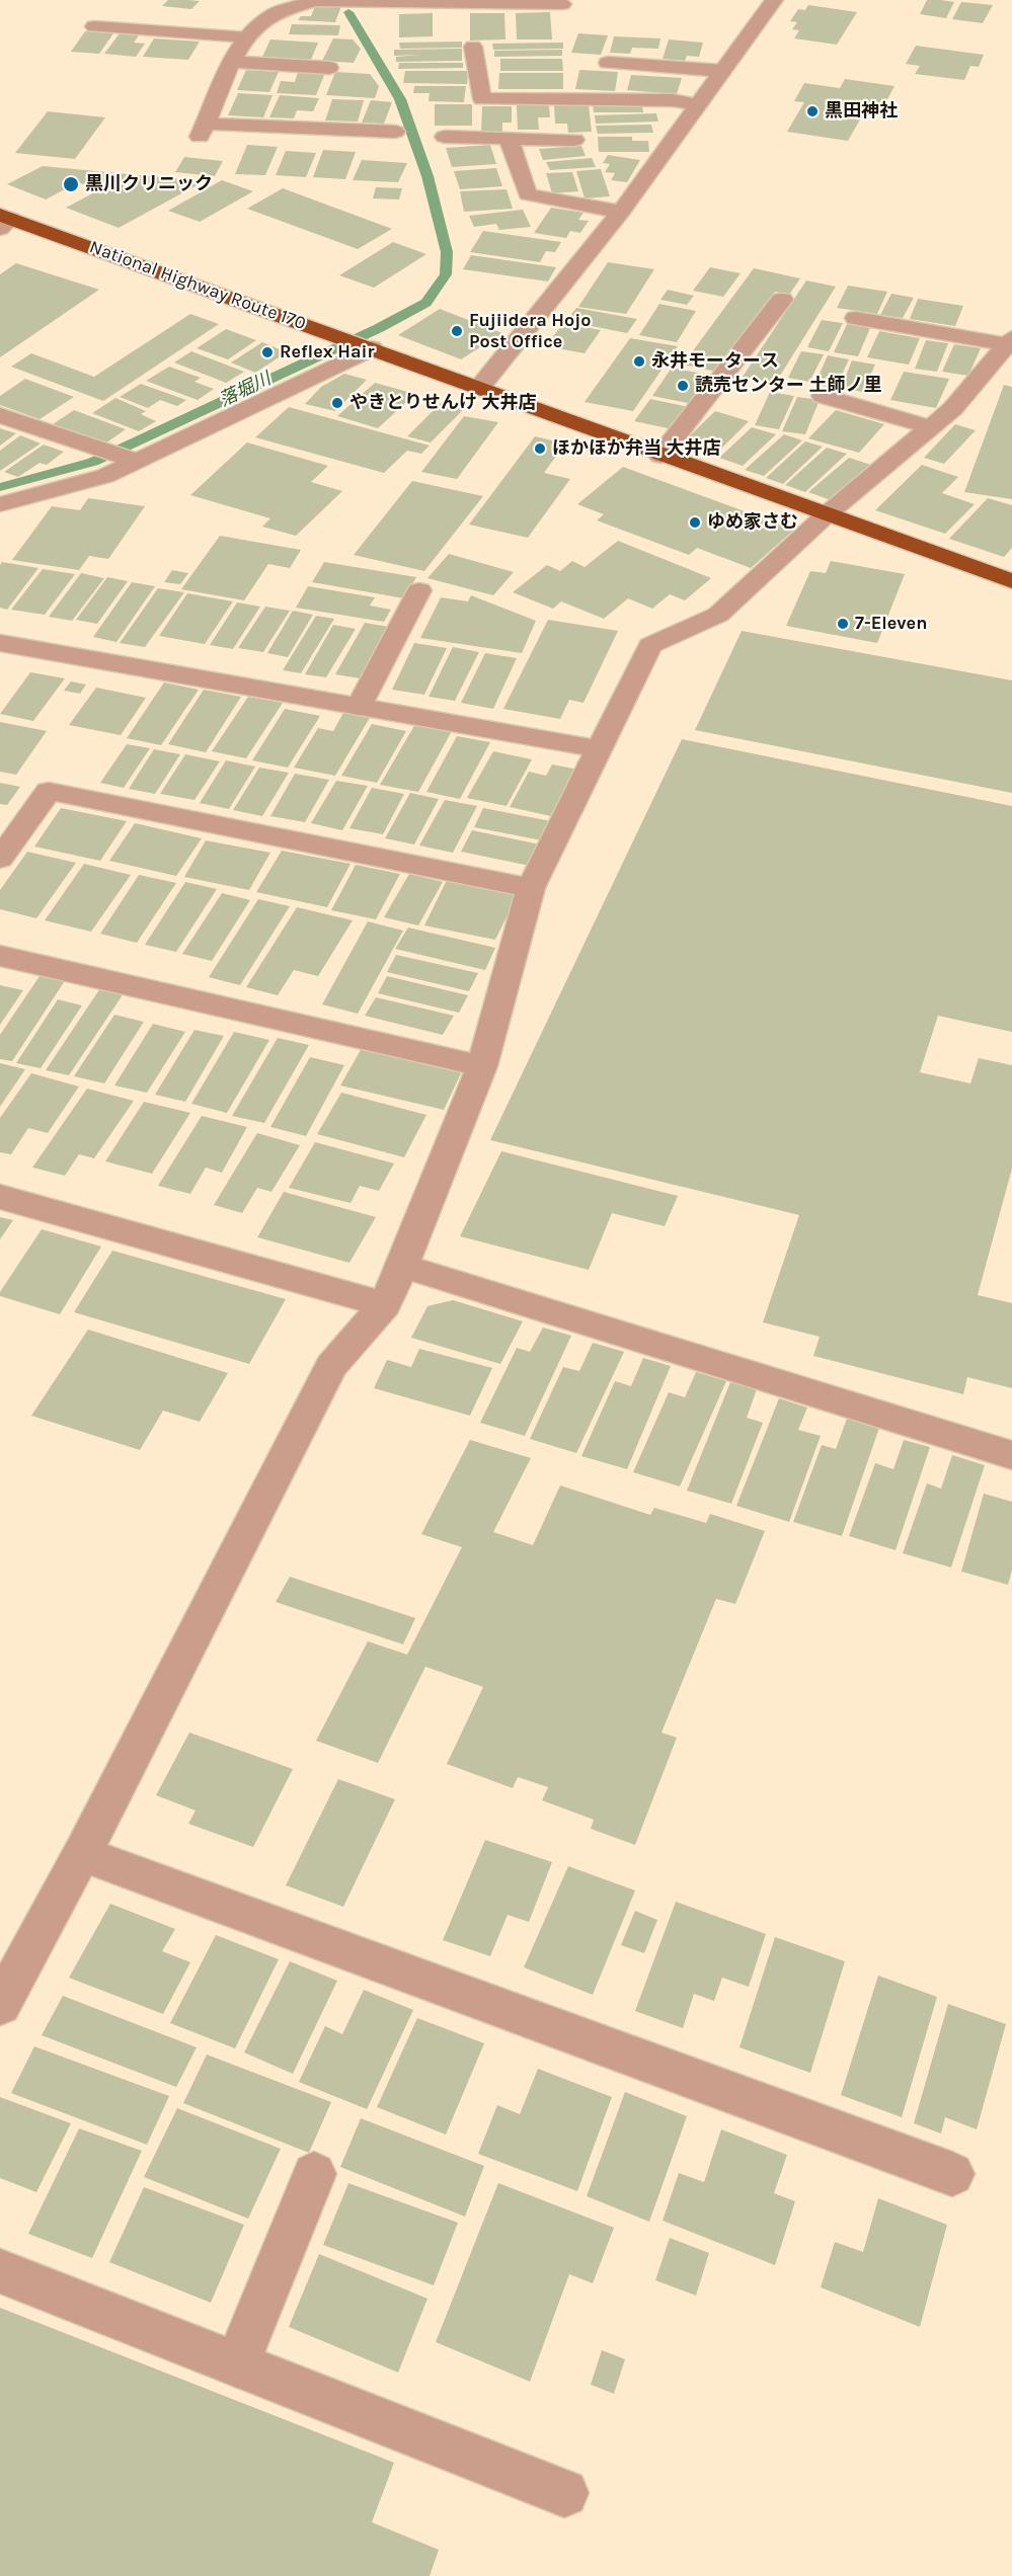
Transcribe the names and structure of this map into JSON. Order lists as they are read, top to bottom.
{
  "streets": {
    "highway": ["National Highway Route 170"]
  },
  "water": ["落堀川"],
  "places": [
    "黒田神社",
    "黒川クリニック",
    "Fujiidera Hojo Post Office",
    "Reflex Hair",
    "永井モータース",
    "読売センター 土師ノ里",
    "やきとりせんけ 大井店",
    "ほかほか弁当 大井店",
    "ゆめ家さむ",
    "7-Eleven"
  ]
}
